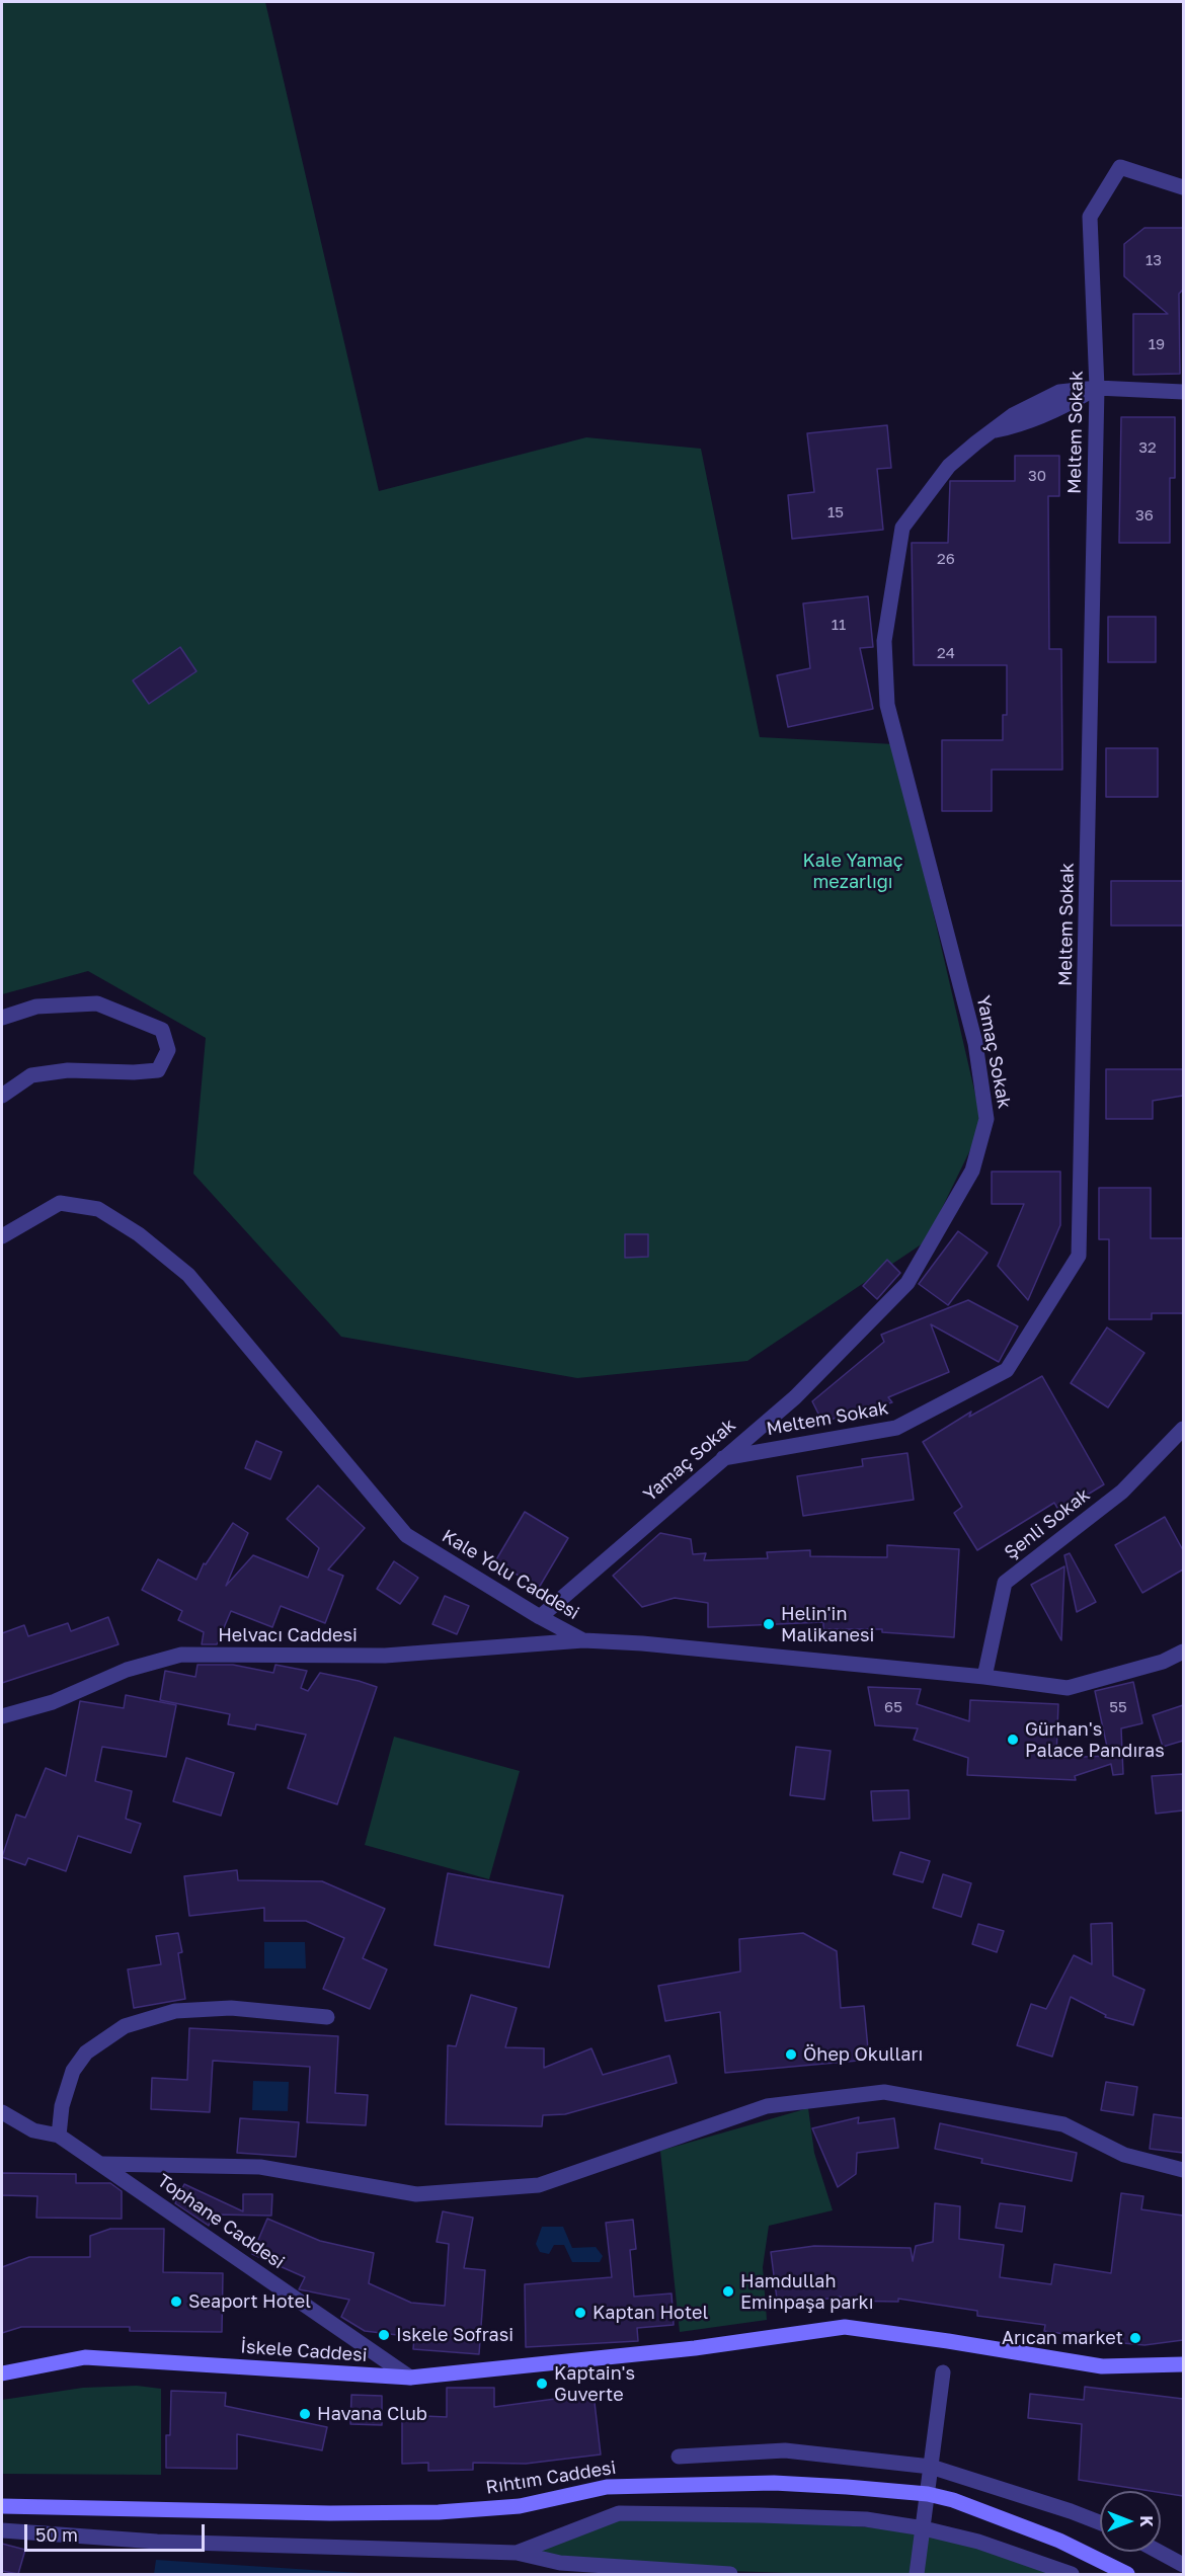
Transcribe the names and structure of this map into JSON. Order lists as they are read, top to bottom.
{
  "streets": {
    "street": [
      "Meltem Sokak",
      "Yamaç Sokak",
      "Şenli Sokak",
      "Kale Yolu Caddesi",
      "Helvacı Caddesi",
      "Tophane Caddesi",
      "İskele Caddesi",
      "Rıhtım Caddesi"
    ]
  },
  "crossings": [
    ["Meltem Sokak", "Yamaç Sokak"],
    ["Yamaç Sokak", "Kale Yolu Caddesi"],
    ["Şenli Sokak", "Kale Yolu Caddesi"],
    ["Kale Yolu Caddesi", "Helvacı Caddesi"],
    ["Tophane Caddesi", "İskele Caddesi"]
  ],
  "parks": ["Kale Yamaç mezarlığı"],
  "places": [
    "Helin'in Malikanesi",
    "Gürhan's Palace Pandıras",
    "Öhep Okulları",
    "Hamdullah Eminpaşa parkı",
    "Seaport Hotel",
    "Kaptan Hotel",
    "Iskele Sofrasi",
    "Arıcan market",
    "Kaptain's Guverte",
    "Havana Club"
  ],
  "house_numbers": [
    "13",
    "19",
    "32",
    "30",
    "15",
    "36",
    "26",
    "11",
    "24",
    "65",
    "55"
  ],
  "scale_bar": "50 m",
  "north": "right"
}
